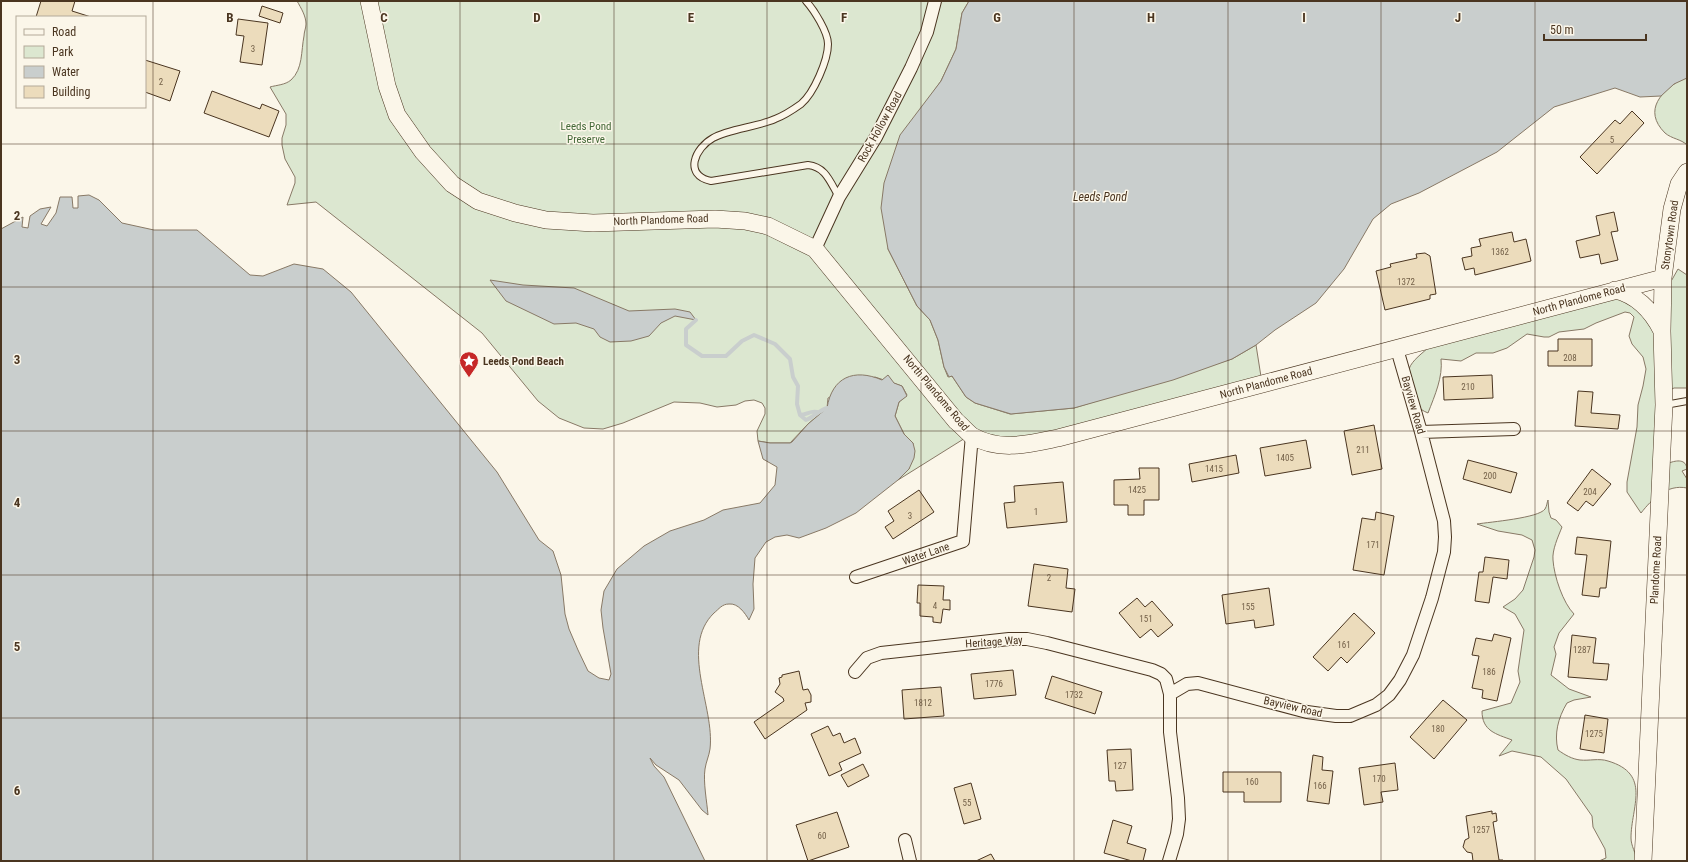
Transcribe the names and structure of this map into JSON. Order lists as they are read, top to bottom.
{
  "streets": {
    "main road": ["North Plandome Road", "Stonytown Road", "Plandome Road"],
    "street": [
      "Rock Hollow Road",
      "Bayview Road",
      "Water Lane",
      "Heritage Way"
    ]
  },
  "crossings": [
    ["Rock Hollow Road", "North Plandome Road"],
    ["North Plandome Road", "Stonytown Road"],
    ["North Plandome Road", "Bayview Road"],
    ["North Plandome Road", "Water Lane"],
    ["North Plandome Road", "Plandome Road"],
    ["Stonytown Road", "Plandome Road"],
    ["Bayview Road", "Heritage Way"]
  ],
  "water": ["Leeds Pond"],
  "parks": ["Leeds Pond Preserve"],
  "places": {
    "place": ["Leeds Pond Beach"]
  },
  "house_numbers": [
    "3",
    "2",
    "5",
    "1362",
    "1372",
    "208",
    "210",
    "211",
    "1405",
    "1415",
    "200",
    "1425",
    "204",
    "1",
    "3",
    "171",
    "2",
    "4",
    "155",
    "151",
    "161",
    "1287",
    "186",
    "1776",
    "1732",
    "1812",
    "180",
    "1275",
    "127",
    "170",
    "160",
    "166",
    "55",
    "1257",
    "60"
  ],
  "legend": [
    "Road",
    "Park",
    "Water",
    "Building"
  ],
  "scale_bar": "50 m",
  "grid": {
    "columns": [
      "B",
      "C",
      "D",
      "E",
      "F",
      "G",
      "H",
      "I",
      "J"
    ],
    "rows": [
      "2",
      "3",
      "4",
      "5",
      "6"
    ]
  }
}
